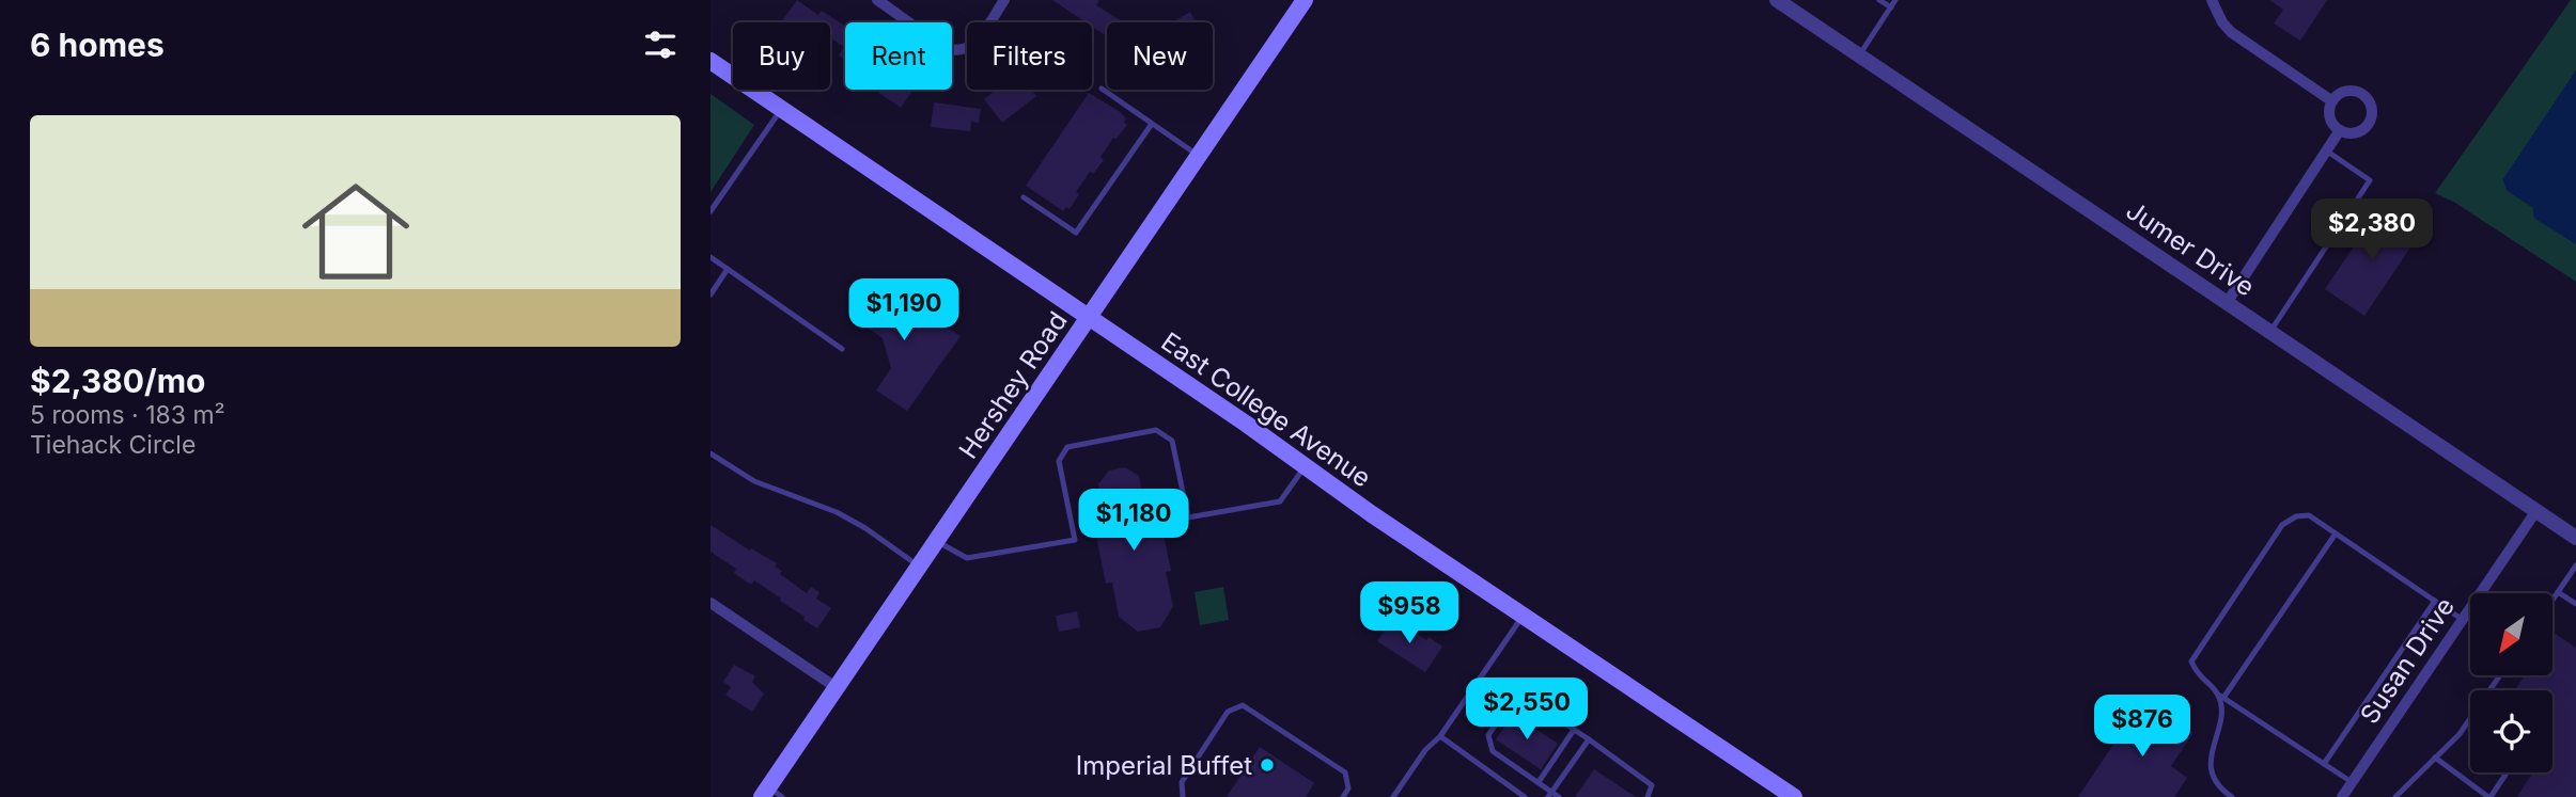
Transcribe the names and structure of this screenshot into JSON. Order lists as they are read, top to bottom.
{
  "streets": {
    "main road": ["Hershey Road", "East College Avenue"],
    "street": ["Jumer Drive", "Susan Drive"]
  },
  "crossings": [
    ["Jumer Drive", "Susan Drive"],
    ["Hershey Road", "East College Avenue"]
  ],
  "places": ["Imperial Buffet"],
  "north": "bottom left",
  "page": {
    "heading": "6 homes",
    "chip": [
      "Buy",
      "Rent",
      "Filters",
      "New"
    ],
    "list": [
      {
        "name": "$2,380/mo",
        "note": "5 rooms · 183 m² · Tiehack Circle"
      }
    ],
    "price": [
      "$2,380",
      "$1,190",
      "$1,180",
      "$958",
      "$2,550",
      "$876"
    ]
  }
}
